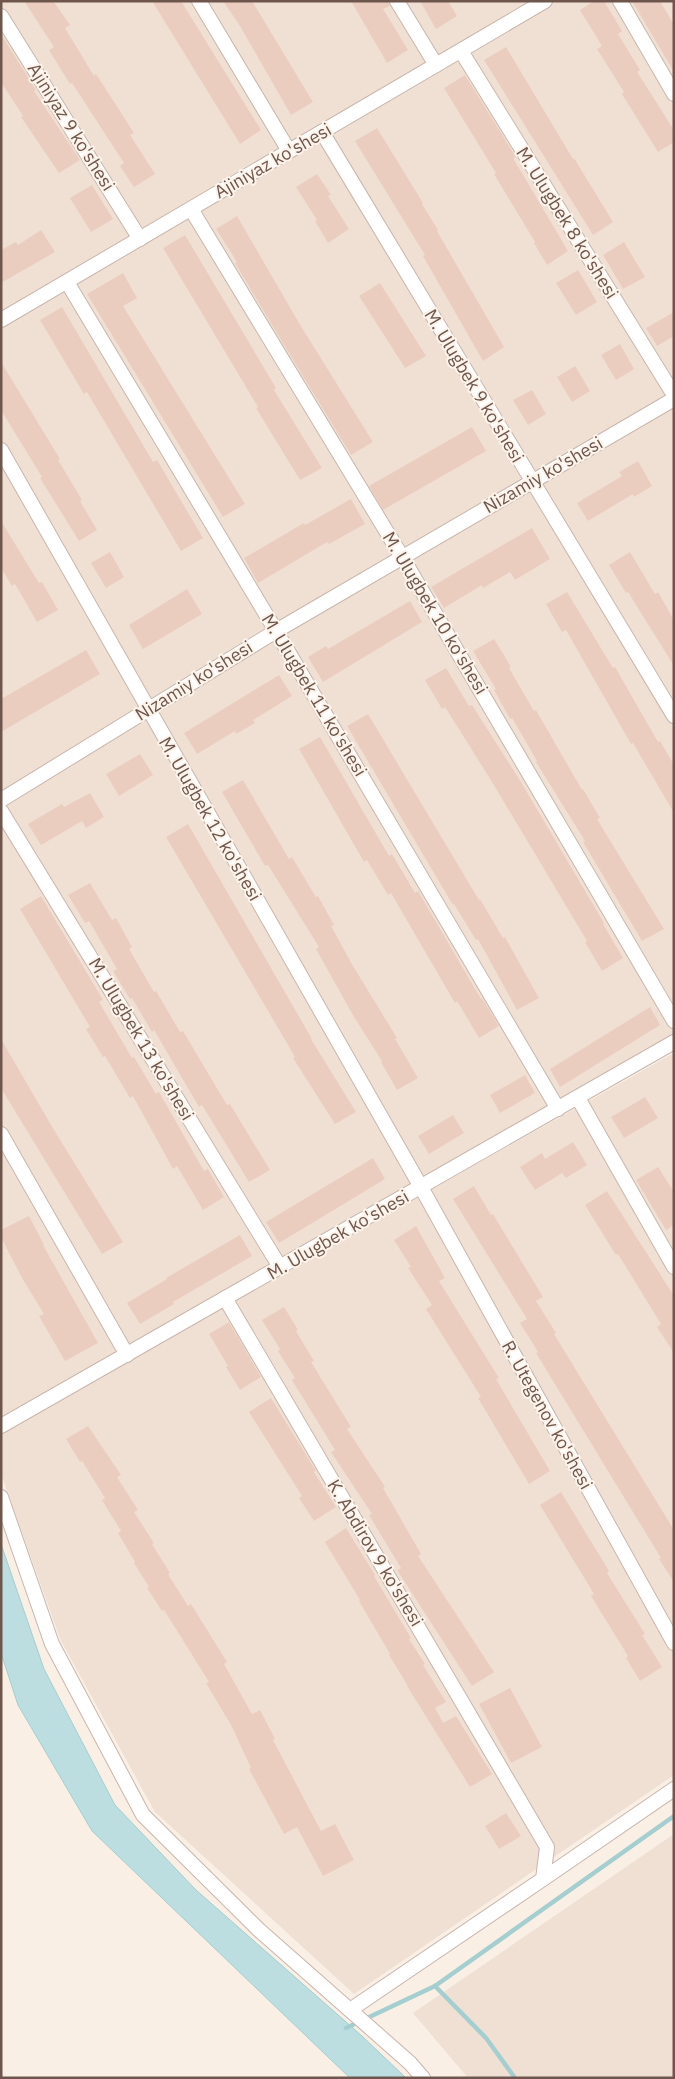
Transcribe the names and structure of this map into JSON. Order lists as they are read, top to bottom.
{
  "streets": {
    "street": [
      "Ajiniyaz 9 ko'shesi",
      "Ajiniyaz ko'shesi",
      "M. Ulugbek 8 ko'shesi",
      "M. Ulugbek 9 ko'shesi",
      "Nizamiy ko'shesi",
      "M. Ulugbek 10 ko'shesi",
      "M. Ulugbek 11 ko'shesi",
      "M. Ulugbek 12 ko'shesi",
      "M. Ulugbek 13 ko'shesi",
      "M. Ulugbek ko'shesi",
      "R. Utegenov ko'shesi",
      "K. Abdirov 9 ko'shesi"
    ]
  },
  "crossings": [
    ["Ajiniyaz 9 ko'shesi", "Ajiniyaz ko'shesi"],
    ["Ajiniyaz ko'shesi", "M. Ulugbek 8 ko'shesi"],
    ["Ajiniyaz ko'shesi", "M. Ulugbek 9 ko'shesi"],
    ["Ajiniyaz ko'shesi", "M. Ulugbek 10 ko'shesi"],
    ["Ajiniyaz ko'shesi", "M. Ulugbek 11 ko'shesi"],
    ["M. Ulugbek 9 ko'shesi", "Nizamiy ko'shesi"],
    ["Nizamiy ko'shesi", "M. Ulugbek 10 ko'shesi"],
    ["Nizamiy ko'shesi", "M. Ulugbek 11 ko'shesi"],
    ["Nizamiy ko'shesi", "M. Ulugbek 12 ko'shesi"],
    ["M. Ulugbek 11 ko'shesi", "M. Ulugbek ko'shesi"],
    ["M. Ulugbek 12 ko'shesi", "M. Ulugbek ko'shesi"],
    ["M. Ulugbek 12 ko'shesi", "R. Utegenov ko'shesi"],
    ["M. Ulugbek 13 ko'shesi", "M. Ulugbek ko'shesi"],
    ["M. Ulugbek ko'shesi", "R. Utegenov ko'shesi"],
    ["M. Ulugbek ko'shesi", "K. Abdirov 9 ko'shesi"]
  ]
}
